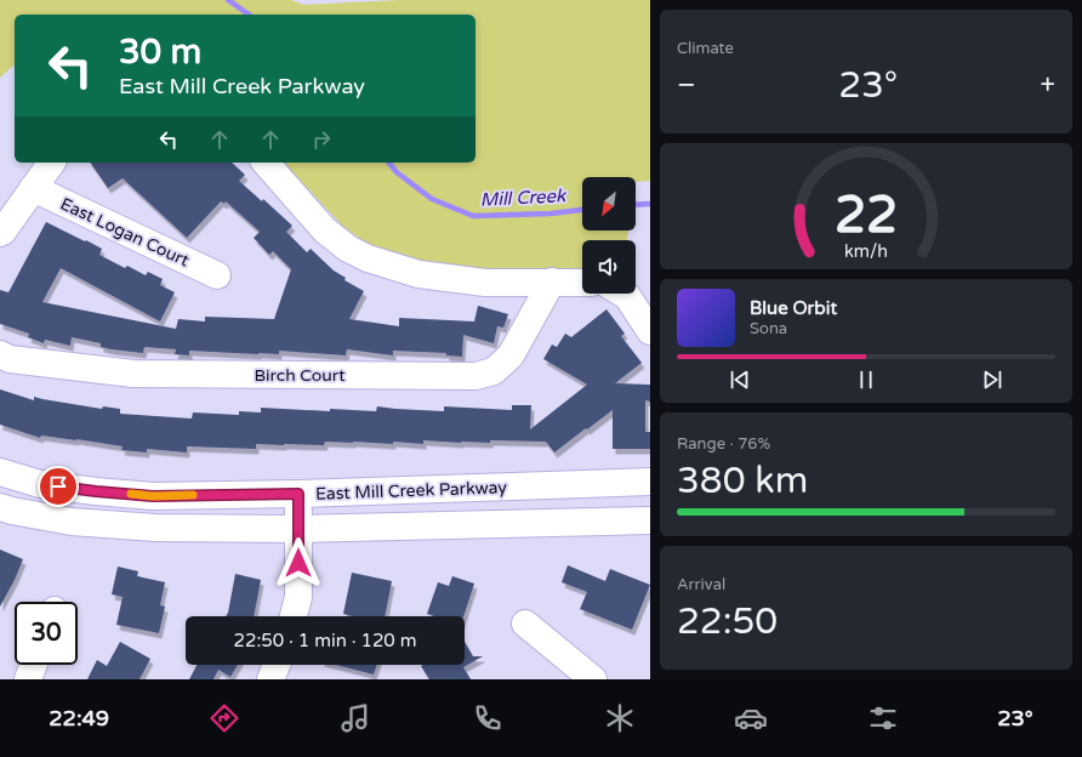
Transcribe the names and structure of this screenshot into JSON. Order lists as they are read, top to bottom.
{
  "streets": {
    "street": ["East Logan Court", "Birch Court", "East Mill Creek Parkway"]
  },
  "water": ["Mill Creek"],
  "north": "bottom left",
  "page": {
    "tile": [
      "Climate",
      ["Range · 76%", "380 km"],
      ["Arrival", "22:50"]
    ],
    "turn": ["30 m", "East Mill Creek Parkway"],
    "heat": ["−", "23°", "+"],
    "song": ["Blue Orbit", "Sona"],
    "limit": "30",
    "trip": "22:50 · 1 min · 120 m",
    "tabs": ["22:49", "23°"],
    "gauge": ["22", "km/h"]
  }
}
